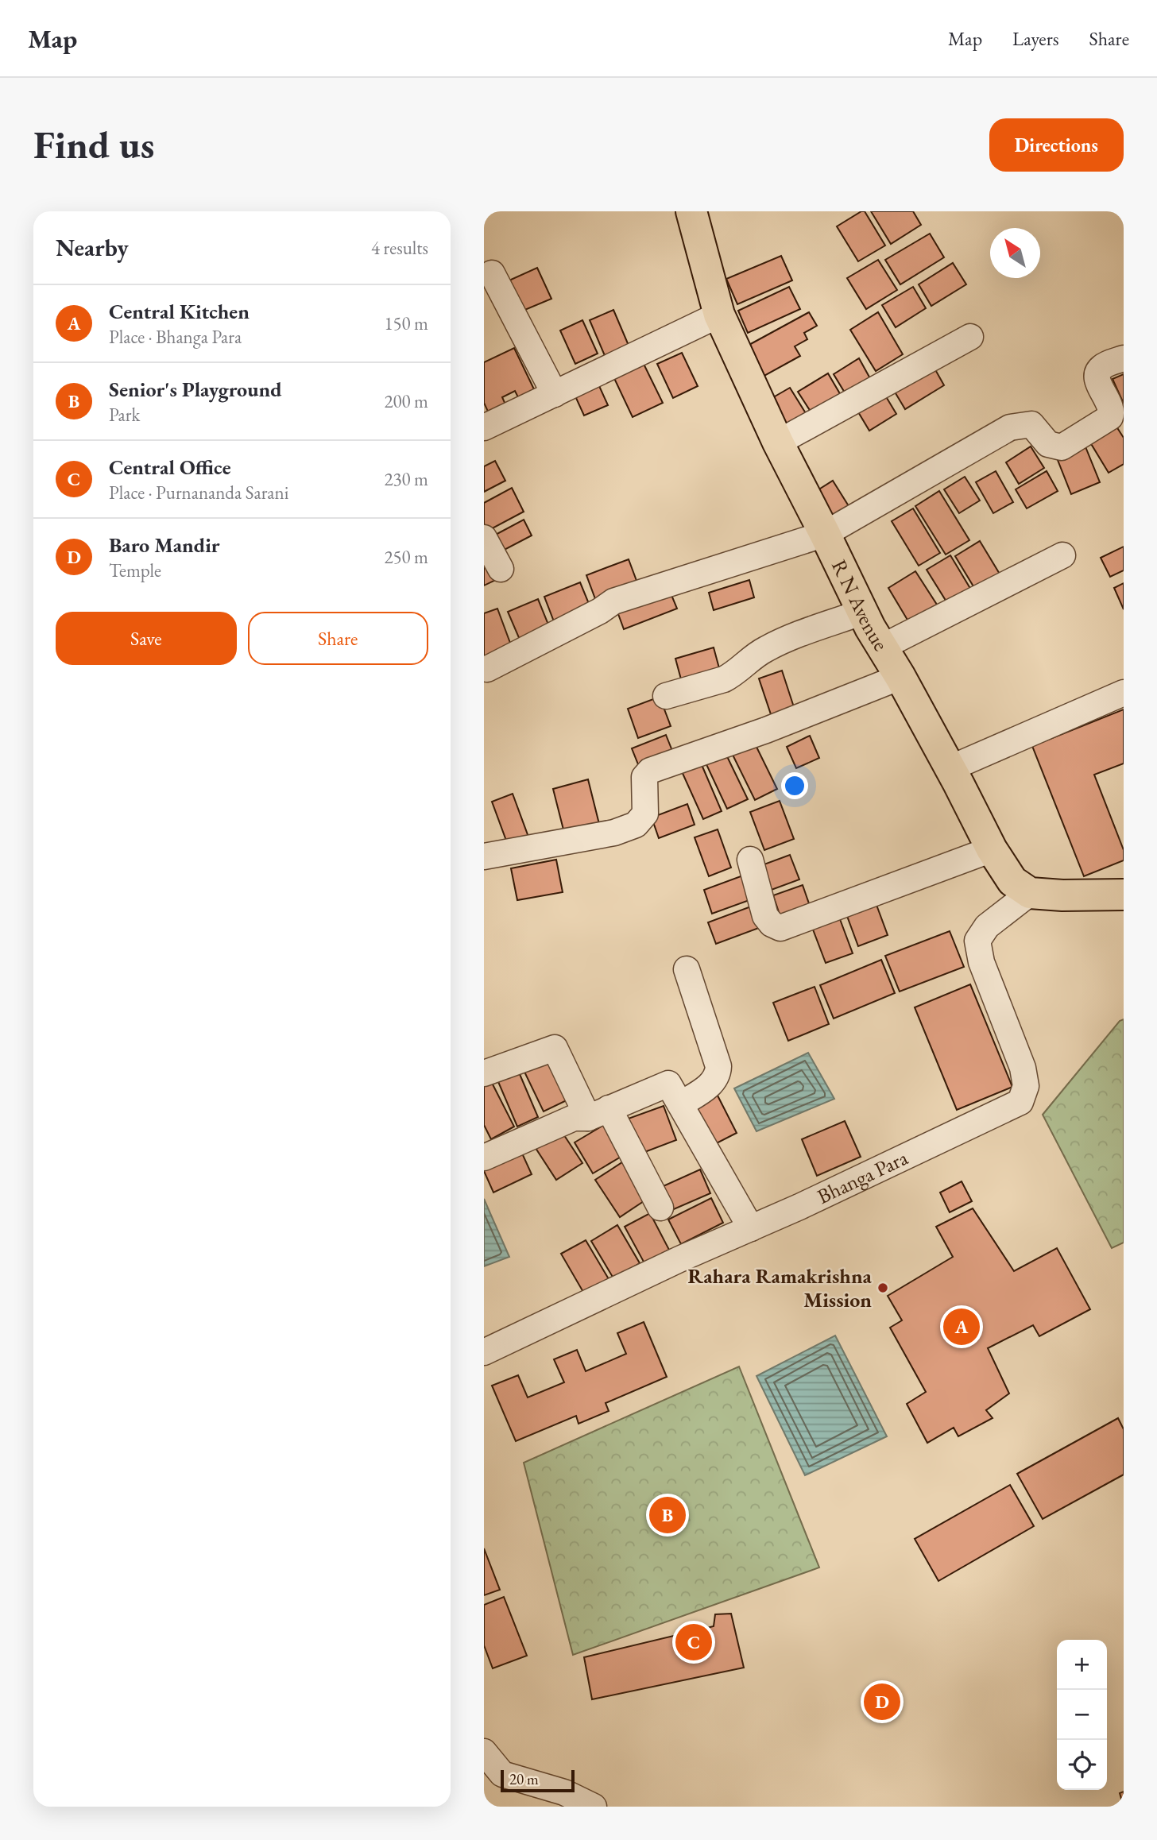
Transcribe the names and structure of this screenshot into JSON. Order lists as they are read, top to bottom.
{
  "streets": {
    "main road": ["R N Avenue"],
    "street": ["Bhanga Para"]
  },
  "crossings": [
    ["R N Avenue", "Bhanga Para"]
  ],
  "places": ["Rahara Ramakrishna Mission"],
  "scale_bar": "20 m",
  "north": "top left",
  "page": {
    "header": "Map",
    "nav": ["Map", "Layers", "Share"],
    "buttons": [
      "Directions",
      ["Save", "Share"]
    ],
    "title": "Find us",
    "heading": ["Nearby", "4 results"],
    "list": [
      {
        "mark": "A",
        "name": "Central Kitchen",
        "note": "Place · Bhanga Para",
        "value": "150 m"
      },
      {
        "mark": "B",
        "name": "Senior's Playground",
        "note": "Park",
        "value": "200 m"
      },
      {
        "mark": "C",
        "name": "Central Office",
        "note": "Place · Purnananda Sarani",
        "value": "230 m"
      },
      {
        "mark": "D",
        "name": "Baro Mandir",
        "note": "Temple",
        "value": "250 m"
      }
    ],
    "pins": [
      "A",
      "B",
      "C",
      "D"
    ],
    "map_buttons": ["+", "−"],
    "scale": "20 m"
  }
}
